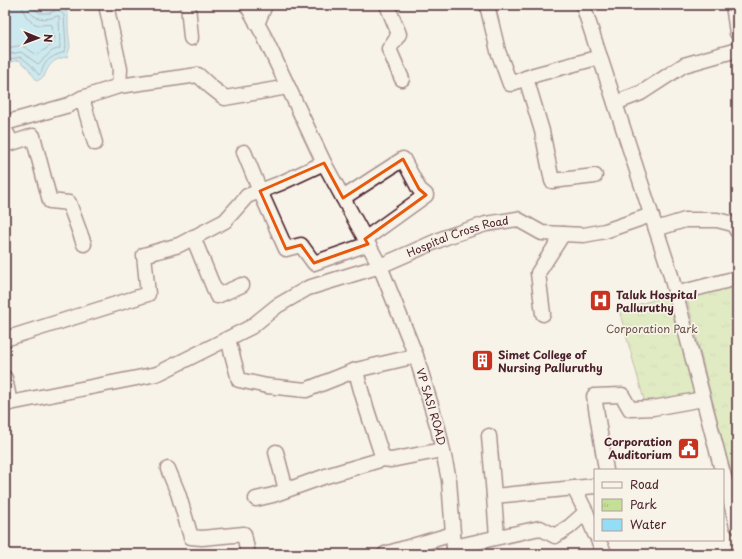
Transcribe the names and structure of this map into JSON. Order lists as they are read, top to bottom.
{
  "streets": {
    "street": ["Hospital Cross Road", "VP SASI ROAD"]
  },
  "crossings": [
    ["Hospital Cross Road", "VP SASI ROAD"]
  ],
  "parks": ["Corporation Park"],
  "places": {
    "hospital": ["Taluk Hospital Palluruthy"],
    "building": ["Simet College of Nursing Palluruthy"],
    "public building": ["Corporation Auditorium"]
  },
  "legend": ["Road", "Park", "Water"],
  "north": "right"
}
